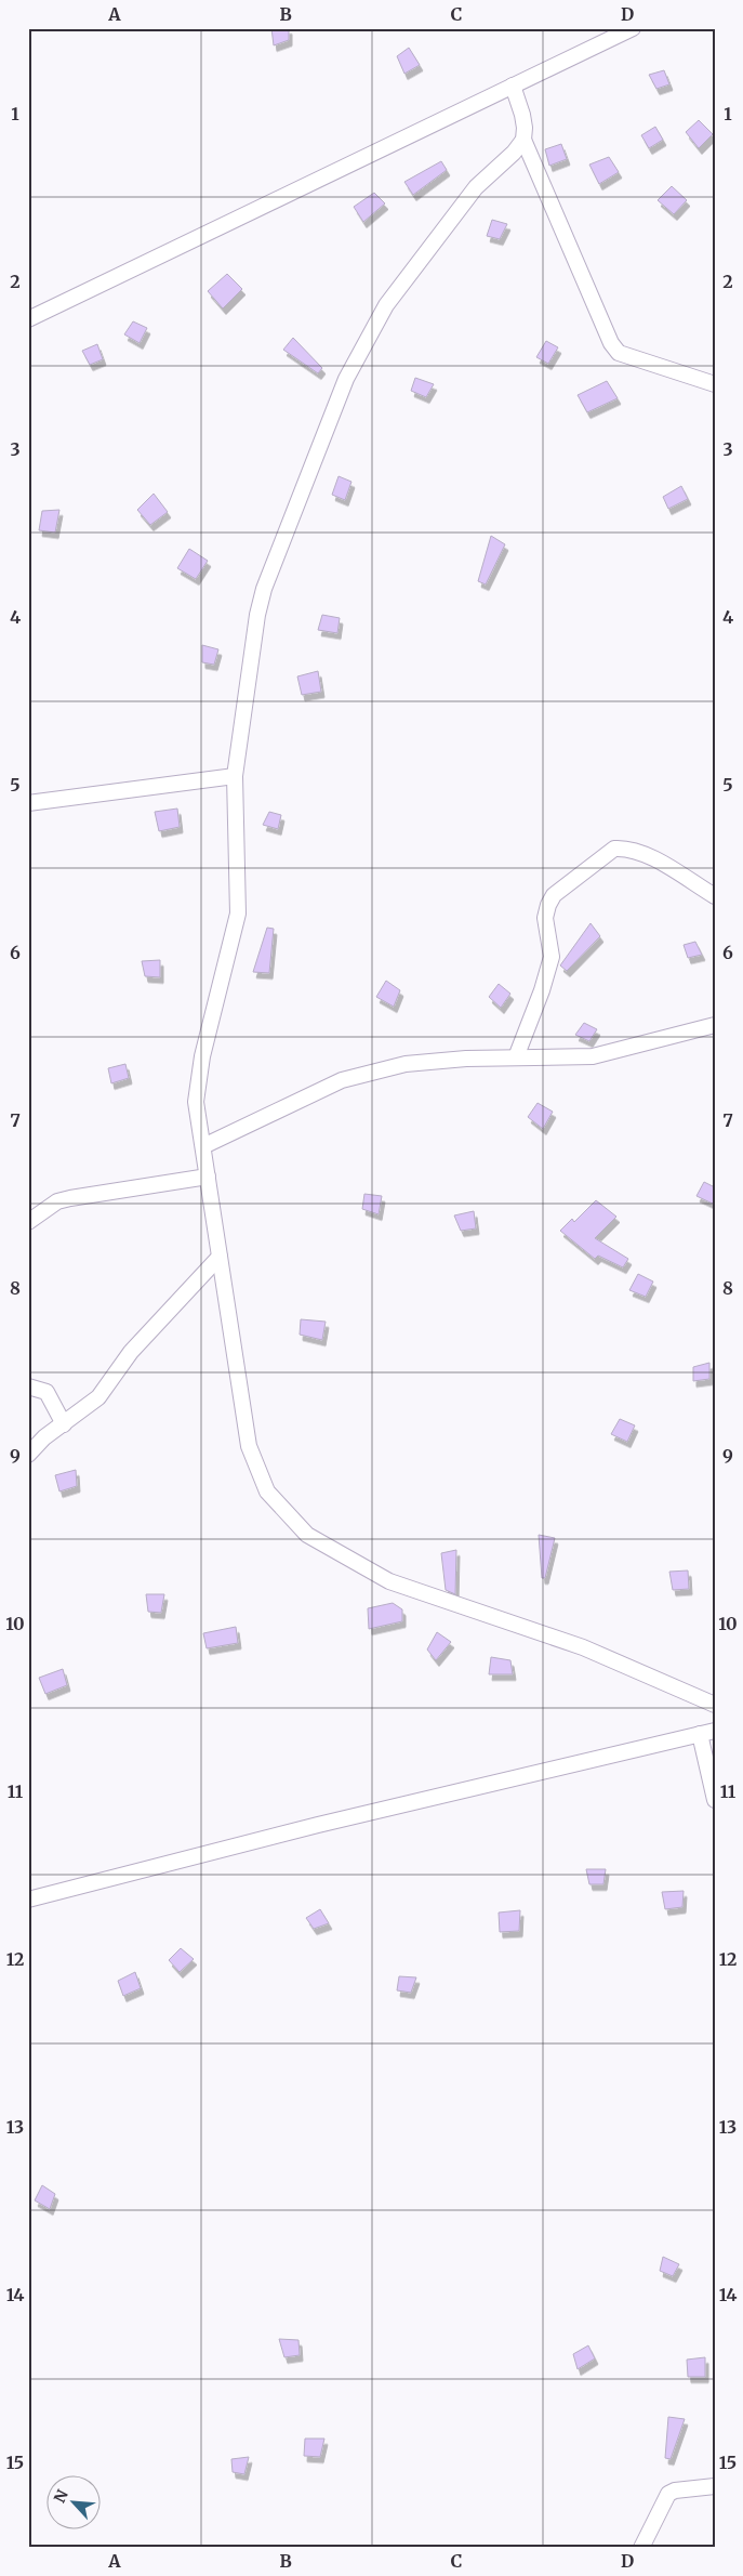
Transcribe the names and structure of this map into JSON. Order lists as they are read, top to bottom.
{
  "north": "top left",
  "grid": {
    "columns": [
      "A",
      "B",
      "C",
      "D"
    ],
    "rows": [
      "1",
      "2",
      "3",
      "4",
      "5",
      "6",
      "7",
      "8",
      "9",
      "10",
      "11",
      "12",
      "13",
      "14",
      "15"
    ]
  }
}
